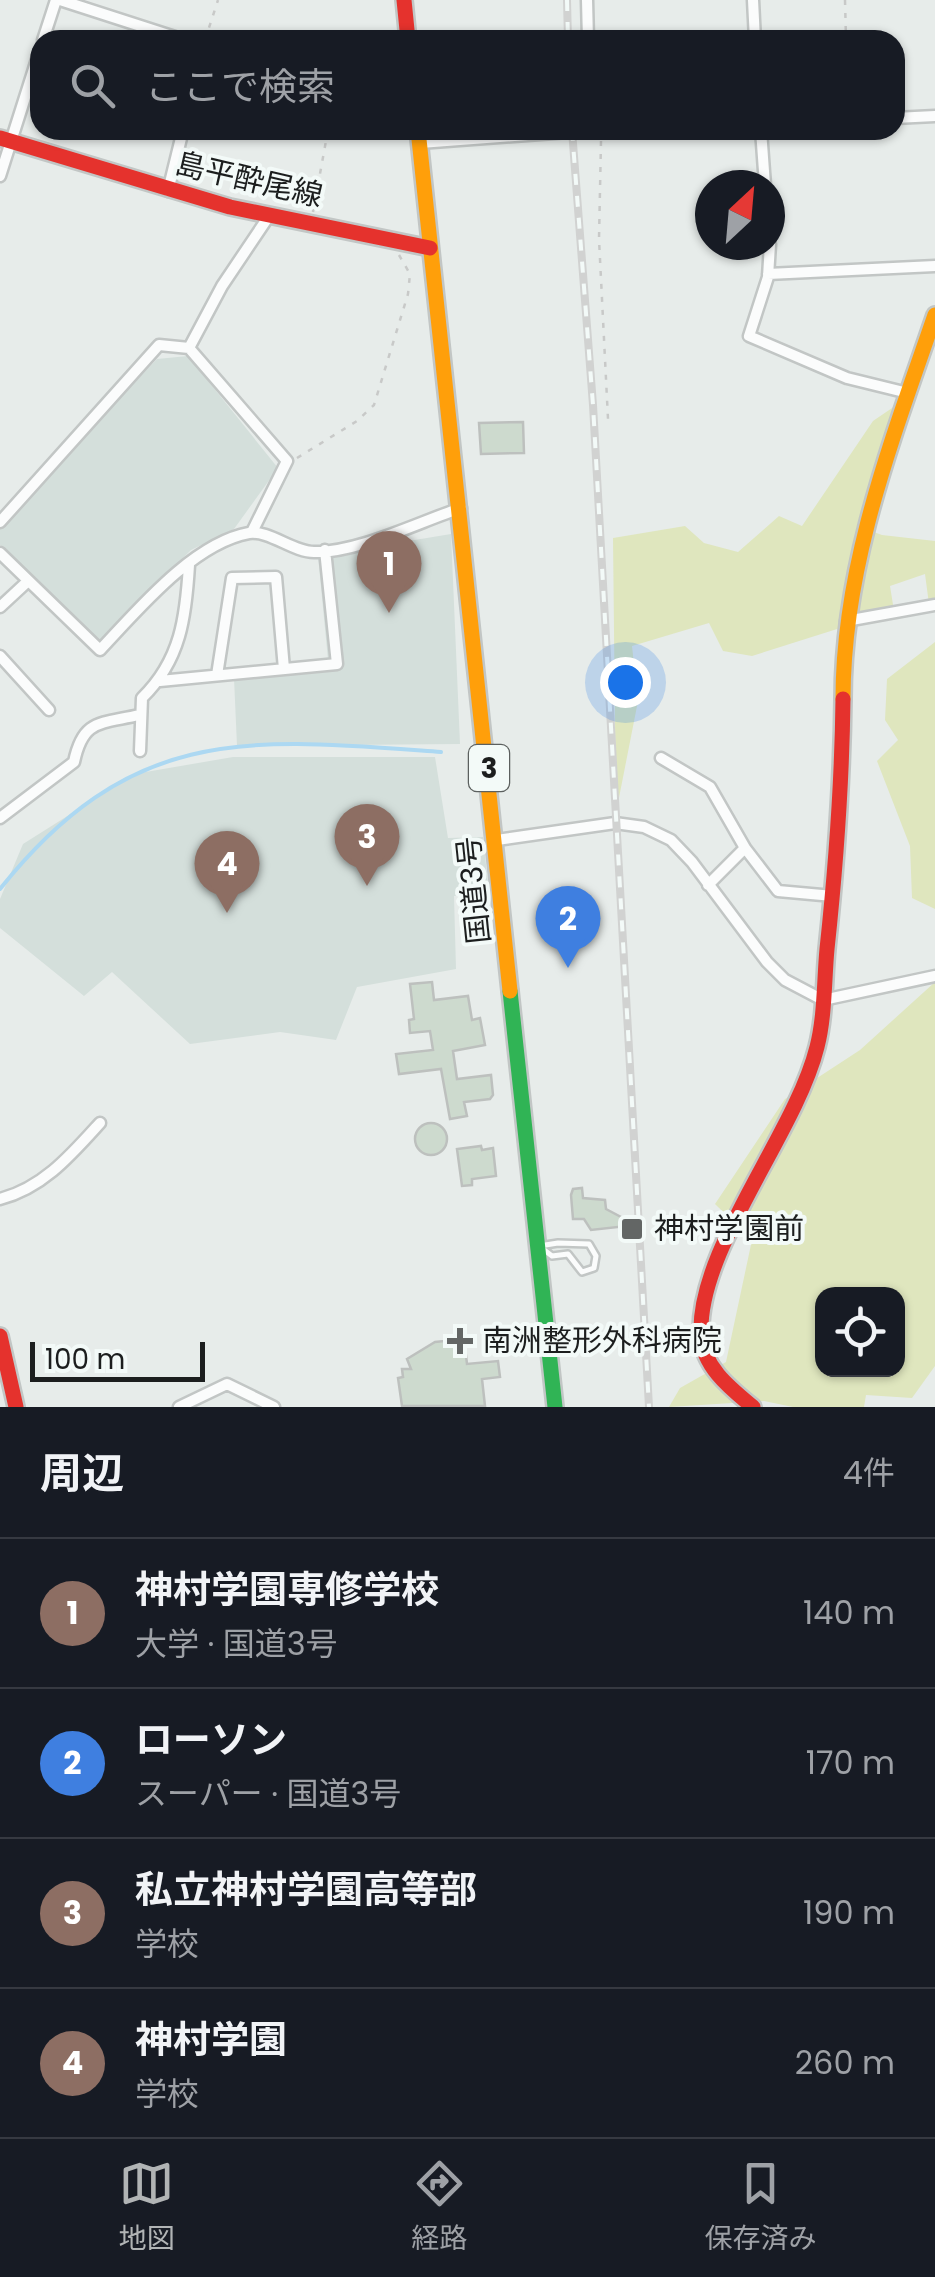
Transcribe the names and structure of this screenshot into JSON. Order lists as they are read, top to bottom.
{
  "streets": {
    "main road": ["島平酔尾線", "3", "国道3号"]
  },
  "crossings": [
    ["島平酔尾線", "国道3号"]
  ],
  "places": {
    "transit": ["神村学園前"],
    "health": ["南洲整形外科病院"]
  },
  "scale_bar": "100 m",
  "north": "top right",
  "page": {
    "search": "ここで検索",
    "pins": [
      "1",
      "3",
      "4",
      "2"
    ],
    "scale": "100 m",
    "heading": ["周辺", "4件"],
    "list": [
      {
        "mark": "1",
        "name": "神村学園専修学校",
        "note": "大学 · 国道3号",
        "value": "140 m"
      },
      {
        "mark": "2",
        "name": "ローソン",
        "note": "スーパー · 国道3号",
        "value": "170 m"
      },
      {
        "mark": "3",
        "name": "私立神村学園高等部",
        "note": "学校",
        "value": "190 m"
      },
      {
        "mark": "4",
        "name": "神村学園",
        "note": "学校",
        "value": "260 m"
      }
    ],
    "nav": ["地図", "経路", "保存済み"]
  }
}
